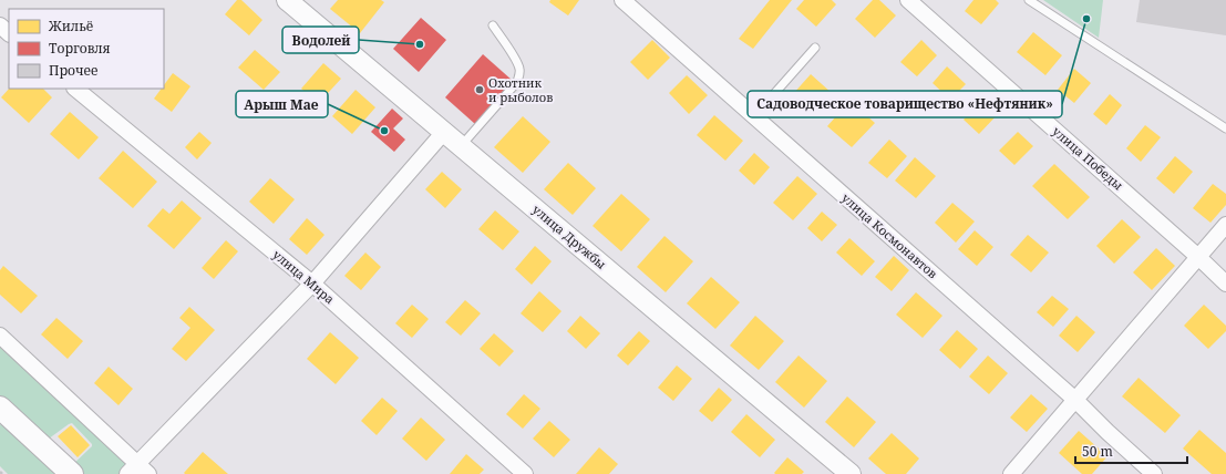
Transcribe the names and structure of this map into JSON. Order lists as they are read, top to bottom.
{
  "streets": {
    "street": [
      "улица Победы",
      "улица Космонавтов",
      "улица Дружбы",
      "улица Мира"
    ]
  },
  "places": [
    "Садоводческое товарищество «Нефтяник»",
    "Водолей",
    "Охотник и рыболов",
    "Арыш Мае"
  ],
  "legend": ["Жильё", "Торговля", "Прочее"],
  "scale_bar": "50 m"
}
